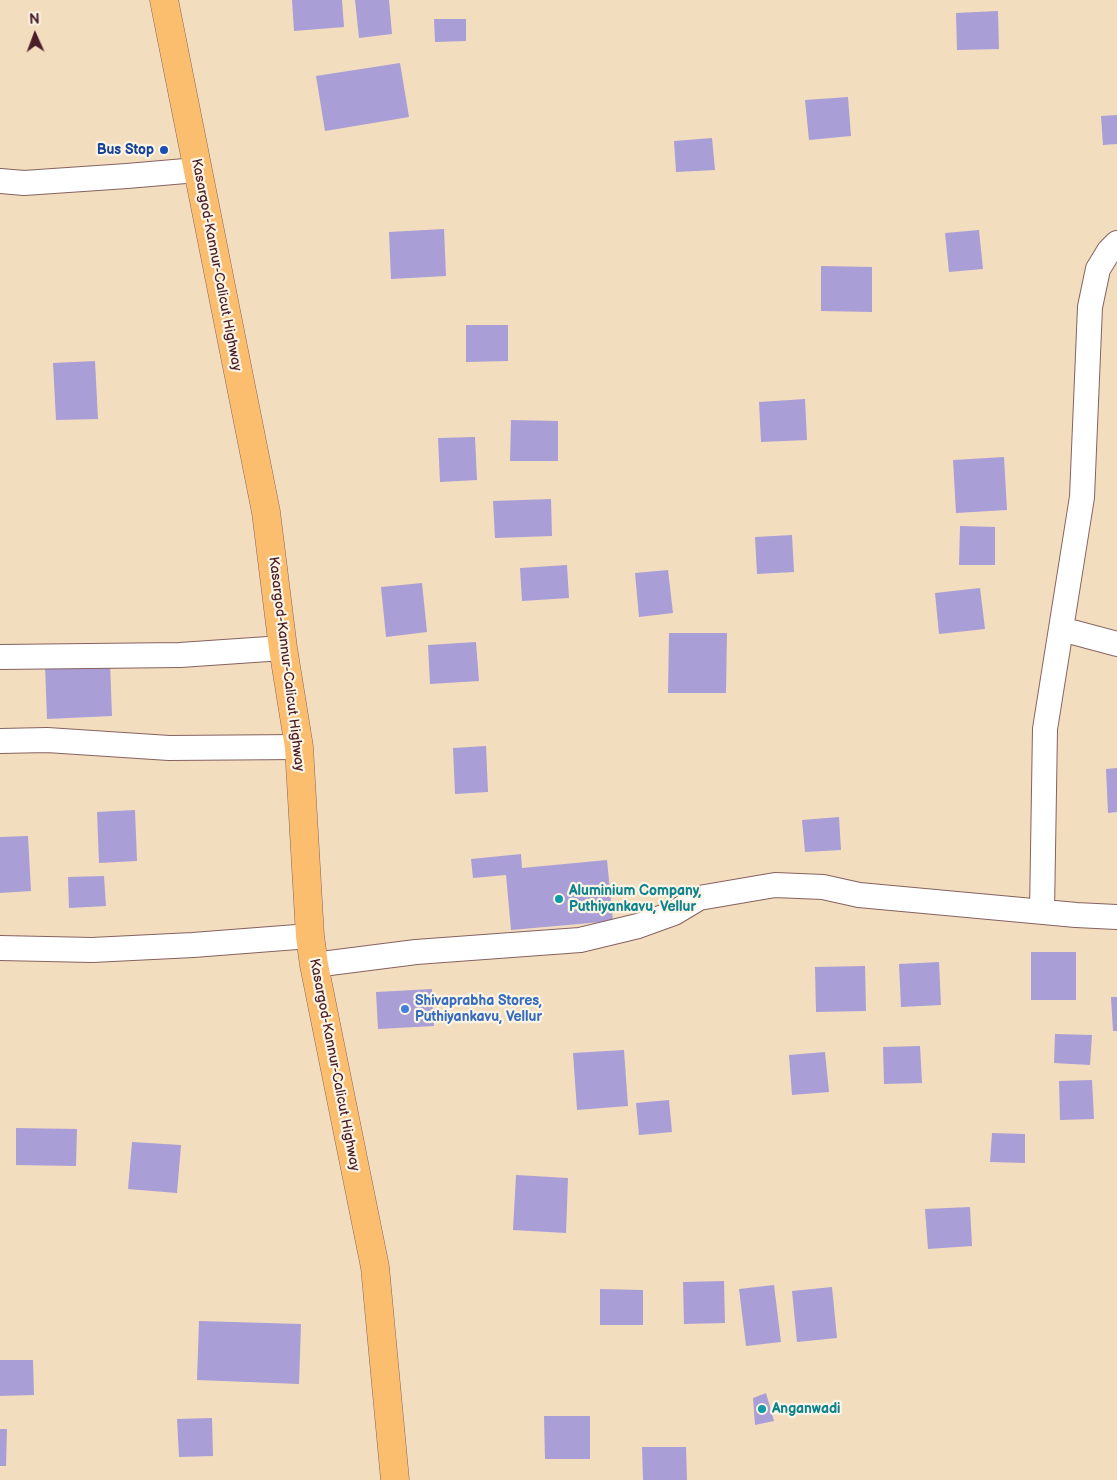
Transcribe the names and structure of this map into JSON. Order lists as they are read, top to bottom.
{
  "streets": {
    "highway": ["Kasargod-Kannur-Calicut Highway"]
  },
  "places": [
    "Bus Stop",
    "Aluminium Company, Puthiyankavu, Vellur",
    "Shivaprabha Stores, Puthiyankavu, Vellur",
    "Anganwadi"
  ],
  "north": "top"
}
